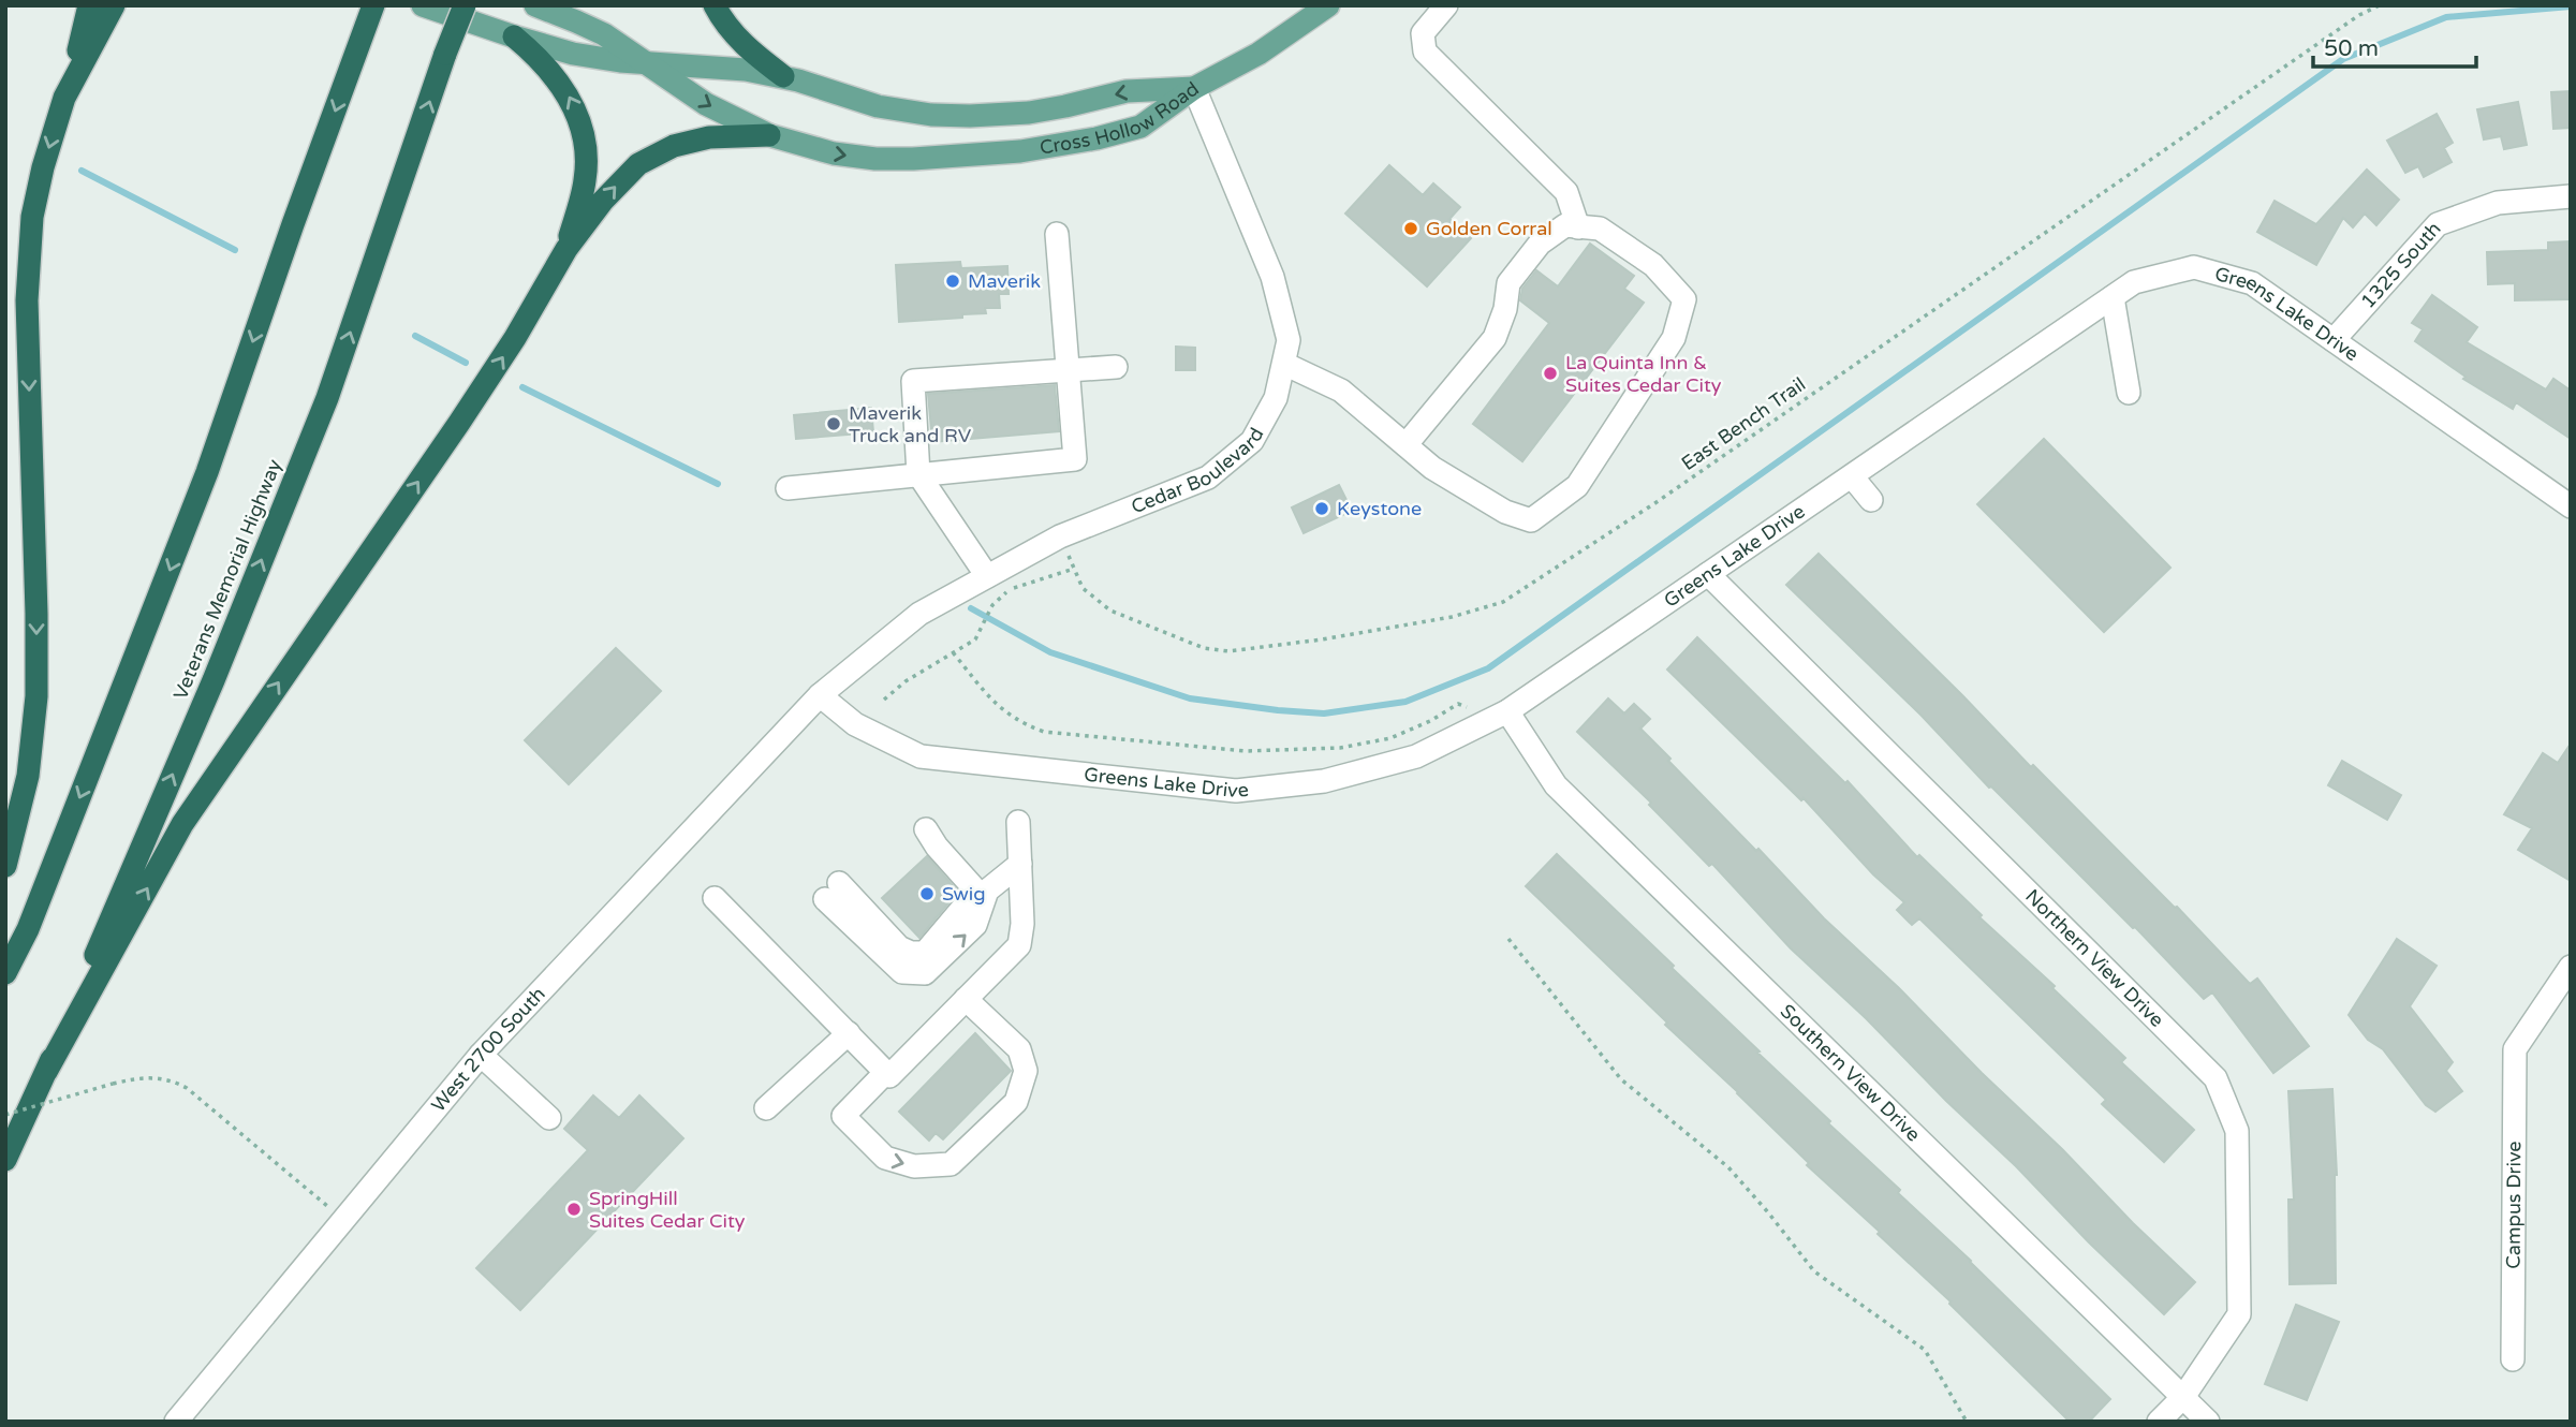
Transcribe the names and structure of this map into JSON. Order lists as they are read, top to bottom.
{
  "streets": {
    "highway": ["Veterans Memorial Highway"],
    "main road": ["Cross Hollow Road"],
    "street": [
      "1325 South",
      "Greens Lake Drive",
      "Cedar Boulevard",
      "Northern View Drive",
      "West 2700 South",
      "Southern View Drive",
      "Campus Drive"
    ],
    "path": ["East Bench Trail"]
  },
  "crossings": [
    ["Cross Hollow Road", "Cedar Boulevard"],
    ["1325 South", "Greens Lake Drive"],
    ["Greens Lake Drive", "Cedar Boulevard"],
    ["Greens Lake Drive", "Northern View Drive"],
    ["Greens Lake Drive", "West 2700 South"],
    ["Greens Lake Drive", "Southern View Drive"],
    ["East Bench Trail", "Cedar Boulevard"],
    ["Cedar Boulevard", "West 2700 South"],
    ["Northern View Drive", "Southern View Drive"]
  ],
  "places": [
    "Golden Corral",
    "Maverik",
    "La Quinta Inn & Suites Cedar City",
    "Maverik Truck and RV",
    "Keystone",
    "Swig",
    "SpringHill Suites Cedar City"
  ],
  "scale_bar": "50 m"
}
